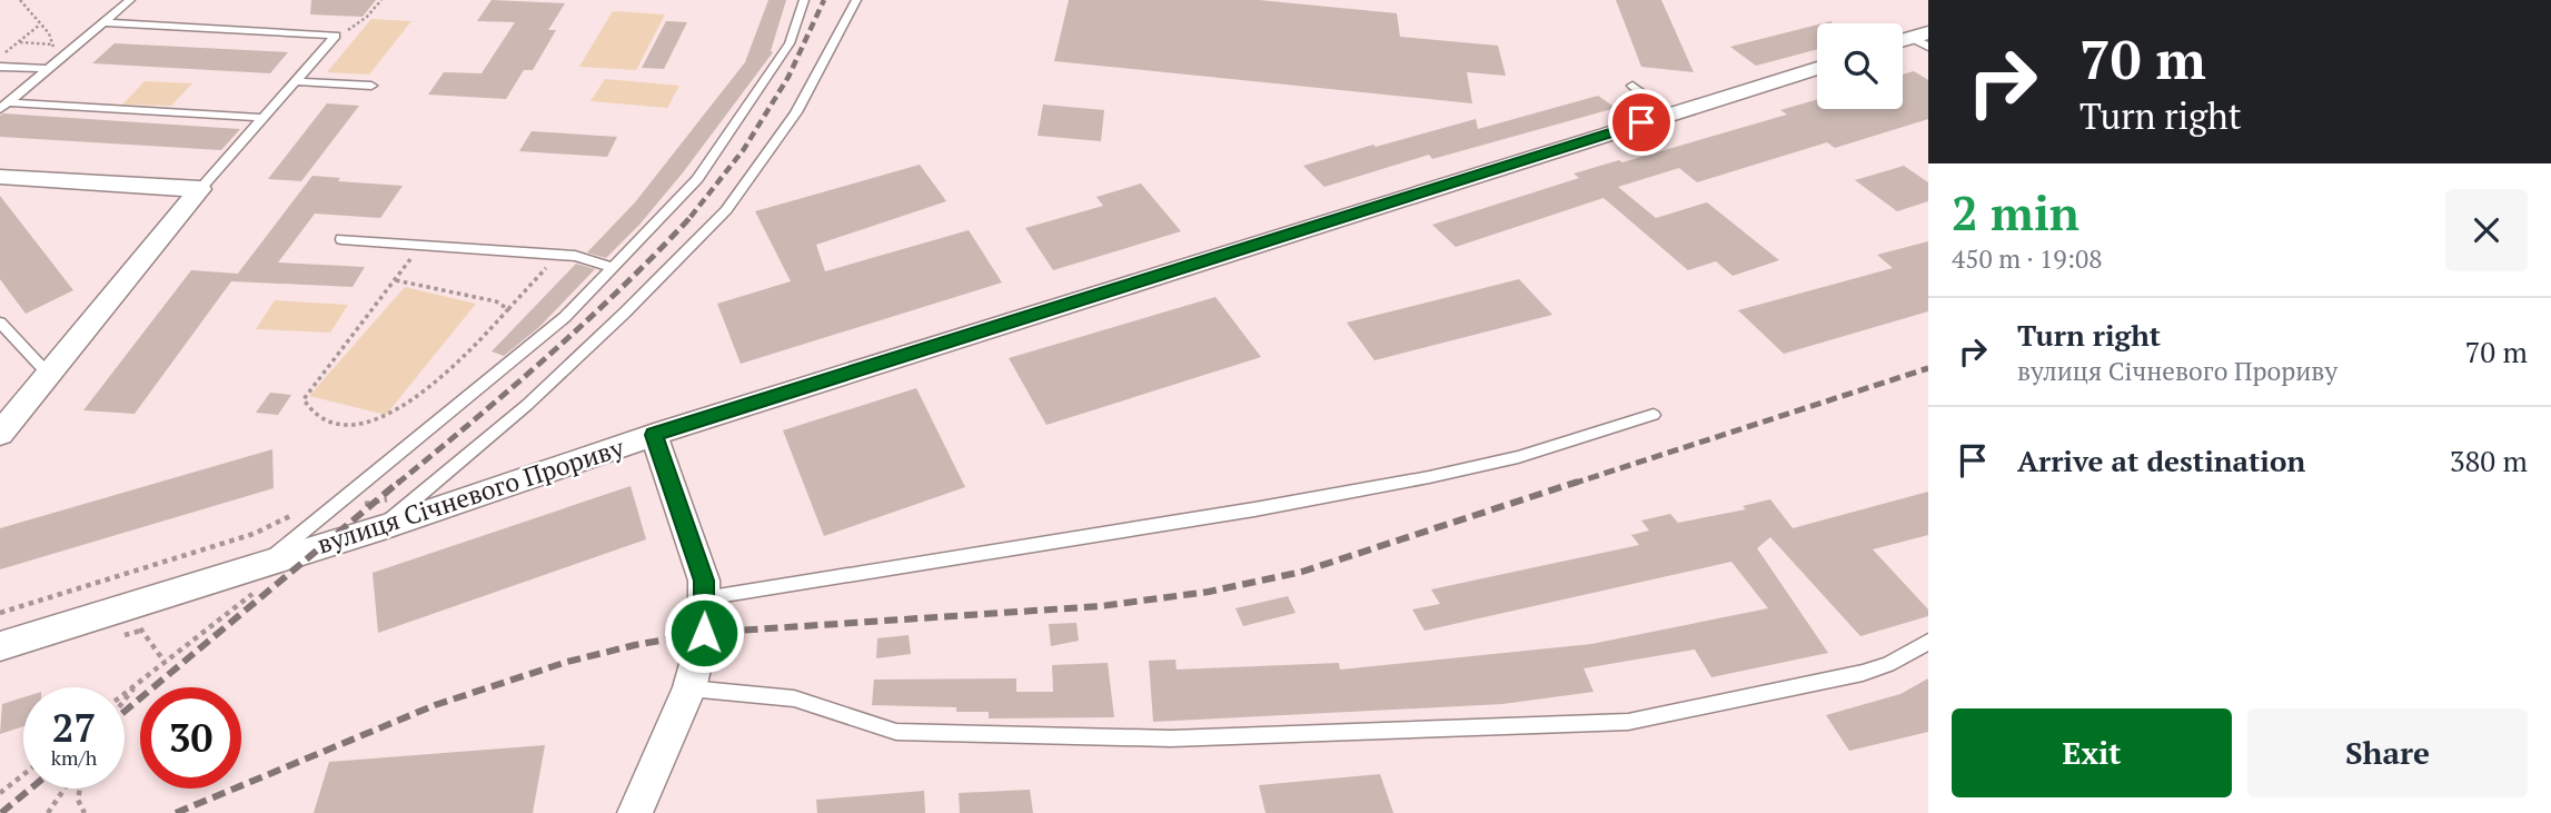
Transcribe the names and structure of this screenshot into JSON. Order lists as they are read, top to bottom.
{
  "streets": {
    "street": ["вулиця Січневого Прориву"]
  },
  "page": {
    "turn": ["70 m", "Turn right"],
    "heading": ["2 min", "450 m · 19:08"],
    "list": [
      {
        "name": "Turn right",
        "note": "вулиця Січневого Прориву",
        "value": "70 m"
      },
      {
        "name": "Arrive at destination",
        "value": "380 m"
      }
    ],
    "speed": "27 km/h",
    "limit": "30",
    "buttons": ["Exit", "Share"]
  }
}
